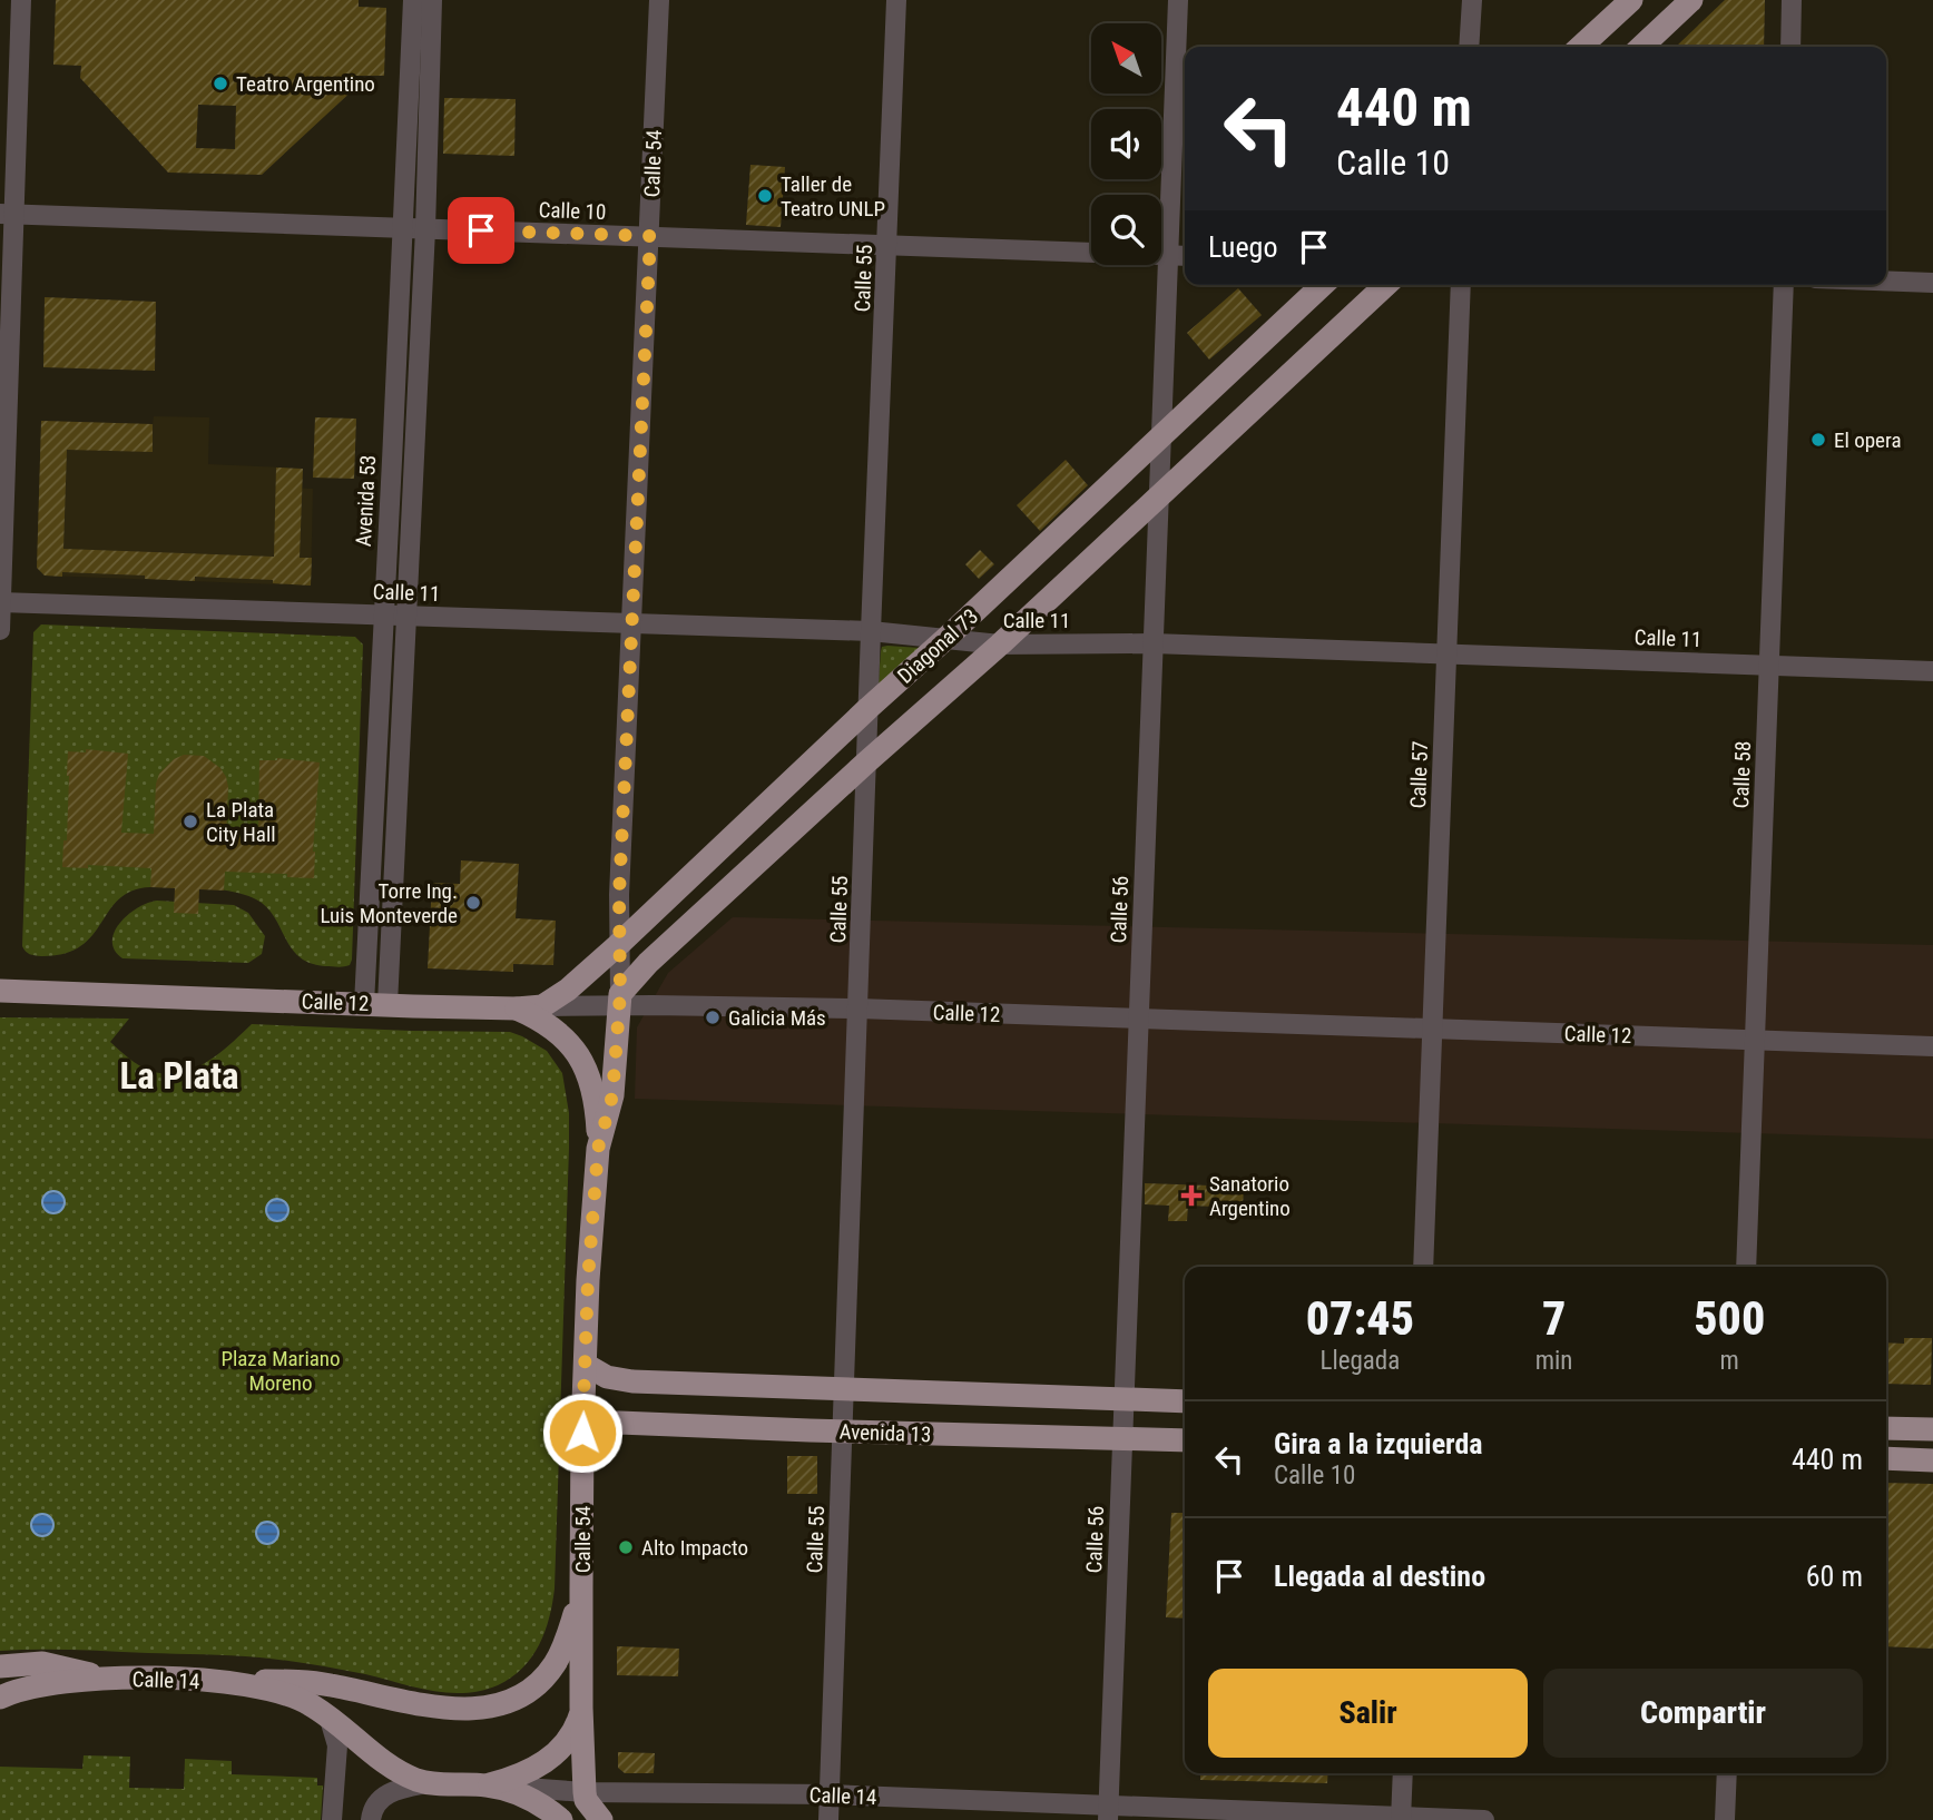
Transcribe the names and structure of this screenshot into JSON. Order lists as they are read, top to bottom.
{
  "streets": {
    "main road": [
      "Calle 54",
      "Diagonal 73",
      "Calle 12",
      "Avenida 13",
      "Calle 14"
    ],
    "street": [
      "Calle 10",
      "Calle 55",
      "Avenida 53",
      "Calle 11",
      "Calle 57",
      "Calle 58",
      "Calle 56"
    ]
  },
  "crossings": [
    ["Calle 54", "Calle 10"],
    ["Calle 54", "Calle 11"],
    ["Calle 54", "Diagonal 73"],
    ["Calle 54", "Calle 12"],
    ["Calle 54", "Avenida 13"],
    ["Calle 54", "Calle 14"],
    ["Calle 10", "Calle 55"],
    ["Calle 10", "Avenida 53"],
    ["Calle 10", "Calle 56"],
    ["Calle 55", "Calle 11"],
    ["Calle 55", "Diagonal 73"],
    ["Calle 55", "Calle 12"],
    ["Calle 55", "Avenida 13"],
    ["Calle 55", "Calle 14"],
    ["Avenida 53", "Calle 11"],
    ["Avenida 53", "Calle 12"],
    ["Calle 11", "Diagonal 73"],
    ["Calle 11", "Calle 57"],
    ["Calle 11", "Calle 58"],
    ["Calle 11", "Calle 56"],
    ["Diagonal 73", "Calle 56"],
    ["Diagonal 73", "Calle 12"],
    ["Calle 57", "Calle 12"],
    ["Calle 58", "Calle 12"],
    ["Calle 56", "Calle 12"],
    ["Calle 56", "Avenida 13"],
    ["Calle 56", "Calle 14"]
  ],
  "districts": ["La Plata"],
  "parks": ["Plaza Mariano Moreno"],
  "places": {
    "other": [
      "Teatro Argentino",
      "Taller de Teatro UNLP",
      "El opera",
      "La Plata City Hall",
      "Torre Ing. Luis Monteverde",
      "Galicia Más",
      "Alto Impacto"
    ],
    "health": ["Sanatorio Argentino"]
  },
  "north": "top left",
  "page": {
    "turn": ["440 m", "Calle 10"],
    "then": "Luego",
    "eta": [
      "07:45",
      "Llegada",
      "7",
      "min",
      "500",
      "m"
    ],
    "list": [
      {
        "name": "Gira a la izquierda",
        "note": "Calle 10",
        "value": "440 m"
      },
      {
        "name": "Llegada al destino",
        "value": "60 m"
      }
    ],
    "buttons": ["Salir", "Compartir"]
  }
}
